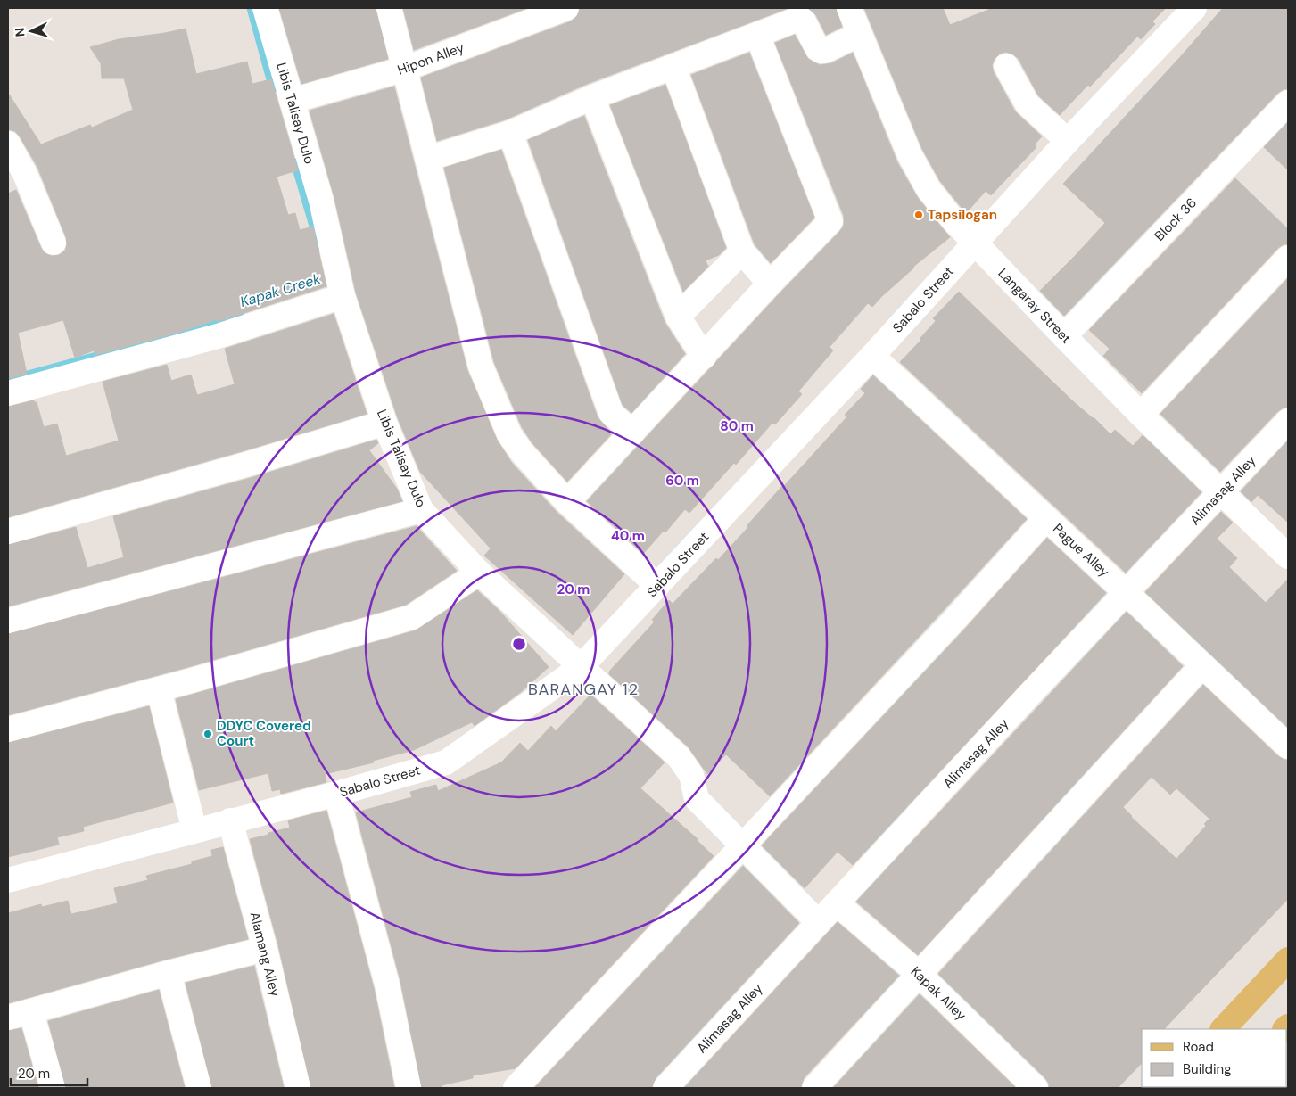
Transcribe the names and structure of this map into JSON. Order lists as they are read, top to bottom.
{
  "streets": {
    "street": [
      "Hipon Alley",
      "Libis Talisay Dulo",
      "Block 36",
      "Sabalo Street",
      "Langaray Street",
      "Alimasag Alley",
      "Pague Alley",
      "Alamang Alley",
      "Kapak Alley"
    ]
  },
  "crossings": [
    ["Hipon Alley", "Libis Talisay Dulo"],
    ["Libis Talisay Dulo", "Sabalo Street"],
    ["Libis Talisay Dulo", "Alimasag Alley"],
    ["Block 36", "Langaray Street"],
    ["Sabalo Street", "Langaray Street"],
    ["Sabalo Street", "Pague Alley"],
    ["Sabalo Street", "Alamang Alley"],
    ["Langaray Street", "Alimasag Alley"],
    ["Alimasag Alley", "Pague Alley"],
    ["Alimasag Alley", "Kapak Alley"]
  ],
  "districts": ["BARANGAY 12"],
  "water": ["Kapak Creek"],
  "places": ["Tapsilogan", "DDYC Covered Court"],
  "legend": ["Road", "Building"],
  "scale_bar": "20 m",
  "north": "left",
  "rings": [
    "80 m",
    "60 m",
    "40 m",
    "20 m"
  ]
}
